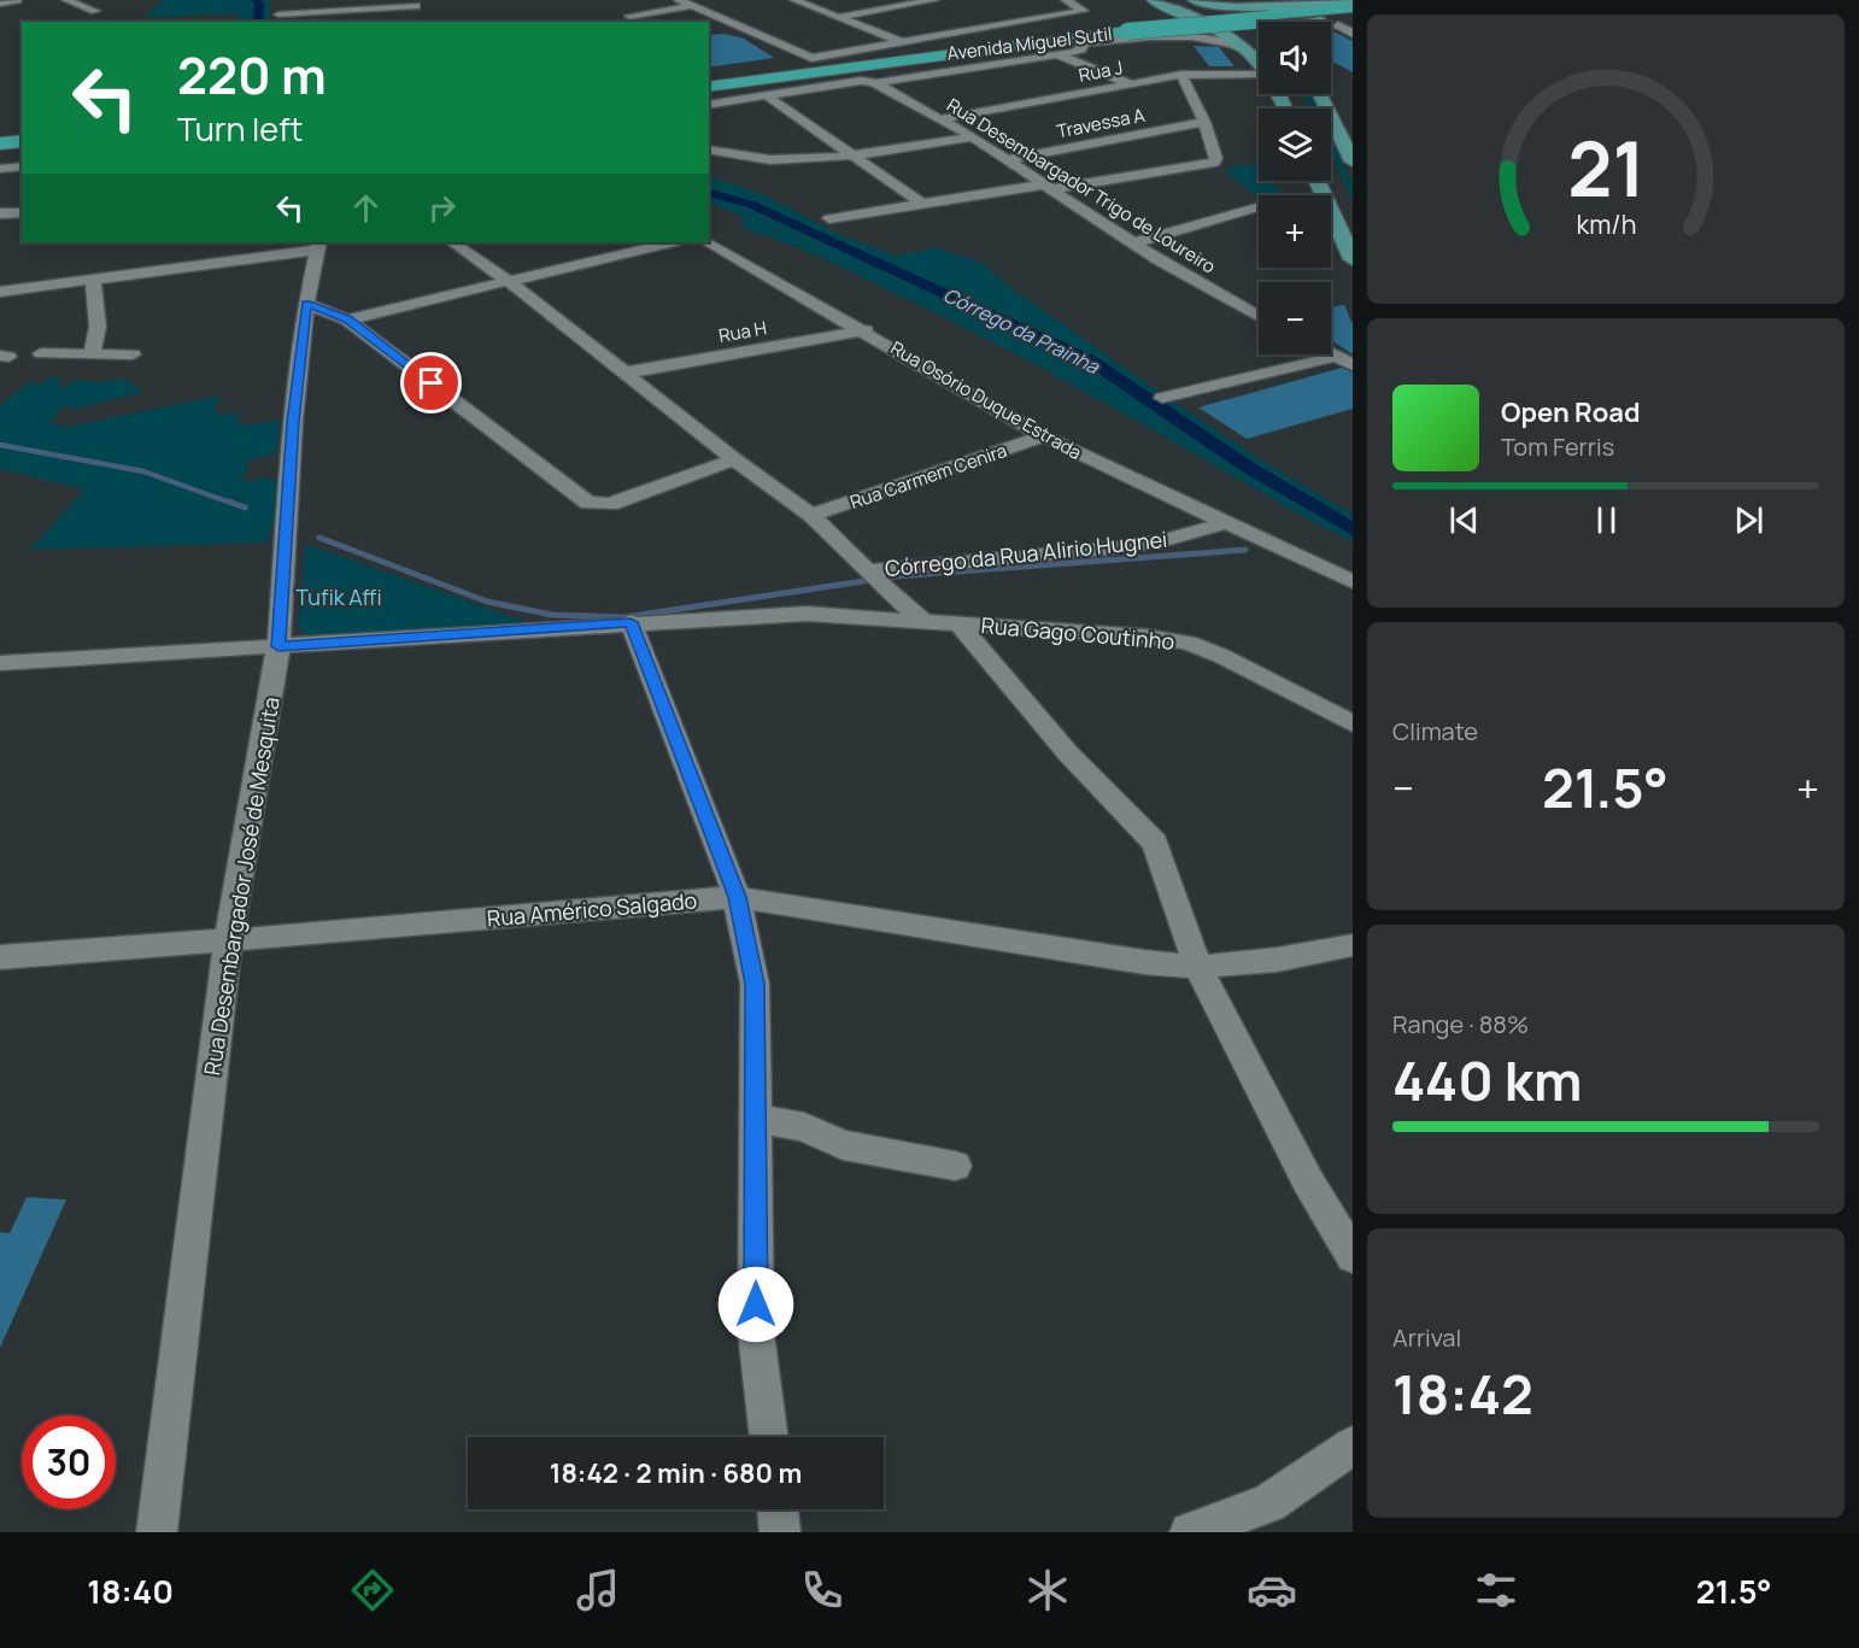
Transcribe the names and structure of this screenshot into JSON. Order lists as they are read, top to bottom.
{
  "streets": {
    "highway": ["Avenida Miguel Sutil"],
    "street": [
      "Rua J",
      "Travessa A",
      "Rua Desembargador Trigo de Loureiro",
      "Rua H",
      "Rua Osório Duque Estrada",
      "Rua Carmem Cenira",
      "Córrego da Rua Alirio Hugnei",
      "Rua Gago Coutinho",
      "Rua Desembargador José de Mesquita",
      "Rua Américo Salgado"
    ]
  },
  "crossings": [
    ["Rua J", "Rua Desembargador Trigo de Loureiro"],
    ["Travessa A", "Rua Desembargador Trigo de Loureiro"],
    ["Rua H", "Rua Osório Duque Estrada"],
    ["Rua Osório Duque Estrada", "Rua Carmem Cenira"],
    ["Rua Osório Duque Estrada", "Córrego da Rua Alirio Hugnei"],
    ["Rua Gago Coutinho", "Rua Desembargador José de Mesquita"],
    ["Rua Desembargador José de Mesquita", "Rua Américo Salgado"]
  ],
  "water": ["Córrego da Prainha"],
  "parks": ["Tufik Affi"],
  "page": {
    "map_buttons": ["+", "−"],
    "turn": ["220 m", "Turn left"],
    "song": ["Open Road", "Tom Ferris"],
    "tile": [
      "Climate",
      ["Range · 88%", "440 km"],
      ["Arrival", "18:42"]
    ],
    "heat": ["−", "21.5°", "+"],
    "limit": "30",
    "trip": "18:42 · 2 min · 680 m",
    "tabs": ["18:40", "21.5°"],
    "gauge": ["21", "km/h"]
  }
}
